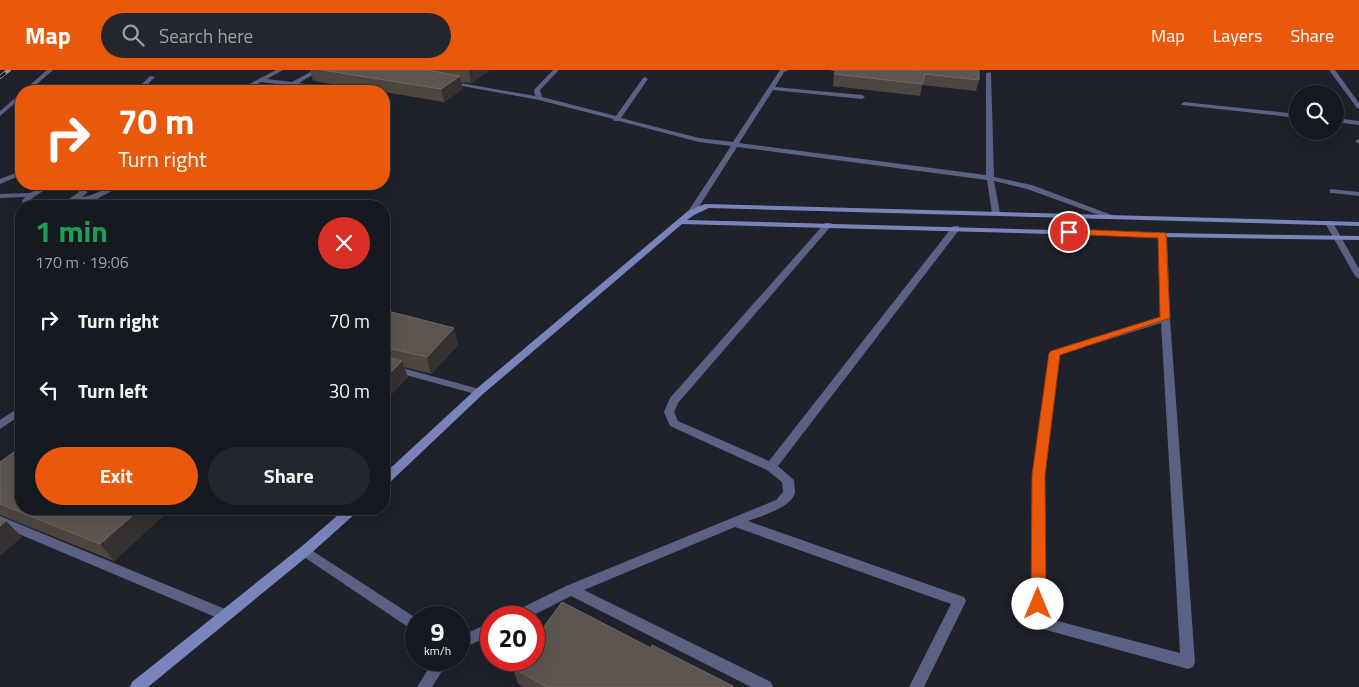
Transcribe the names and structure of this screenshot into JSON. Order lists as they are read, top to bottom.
{
  "page": {
    "header": "Map",
    "search": "Search here",
    "nav": ["Map", "Layers", "Share"],
    "turn": ["70 m", "Turn right"],
    "heading": ["1 min", "170 m · 19:06"],
    "list": [
      {
        "name": "Turn right",
        "value": "70 m"
      },
      {
        "name": "Turn left",
        "value": "30 m"
      }
    ],
    "buttons": ["Exit", "Share"],
    "speed": "9 km/h",
    "limit": "20"
  }
}
